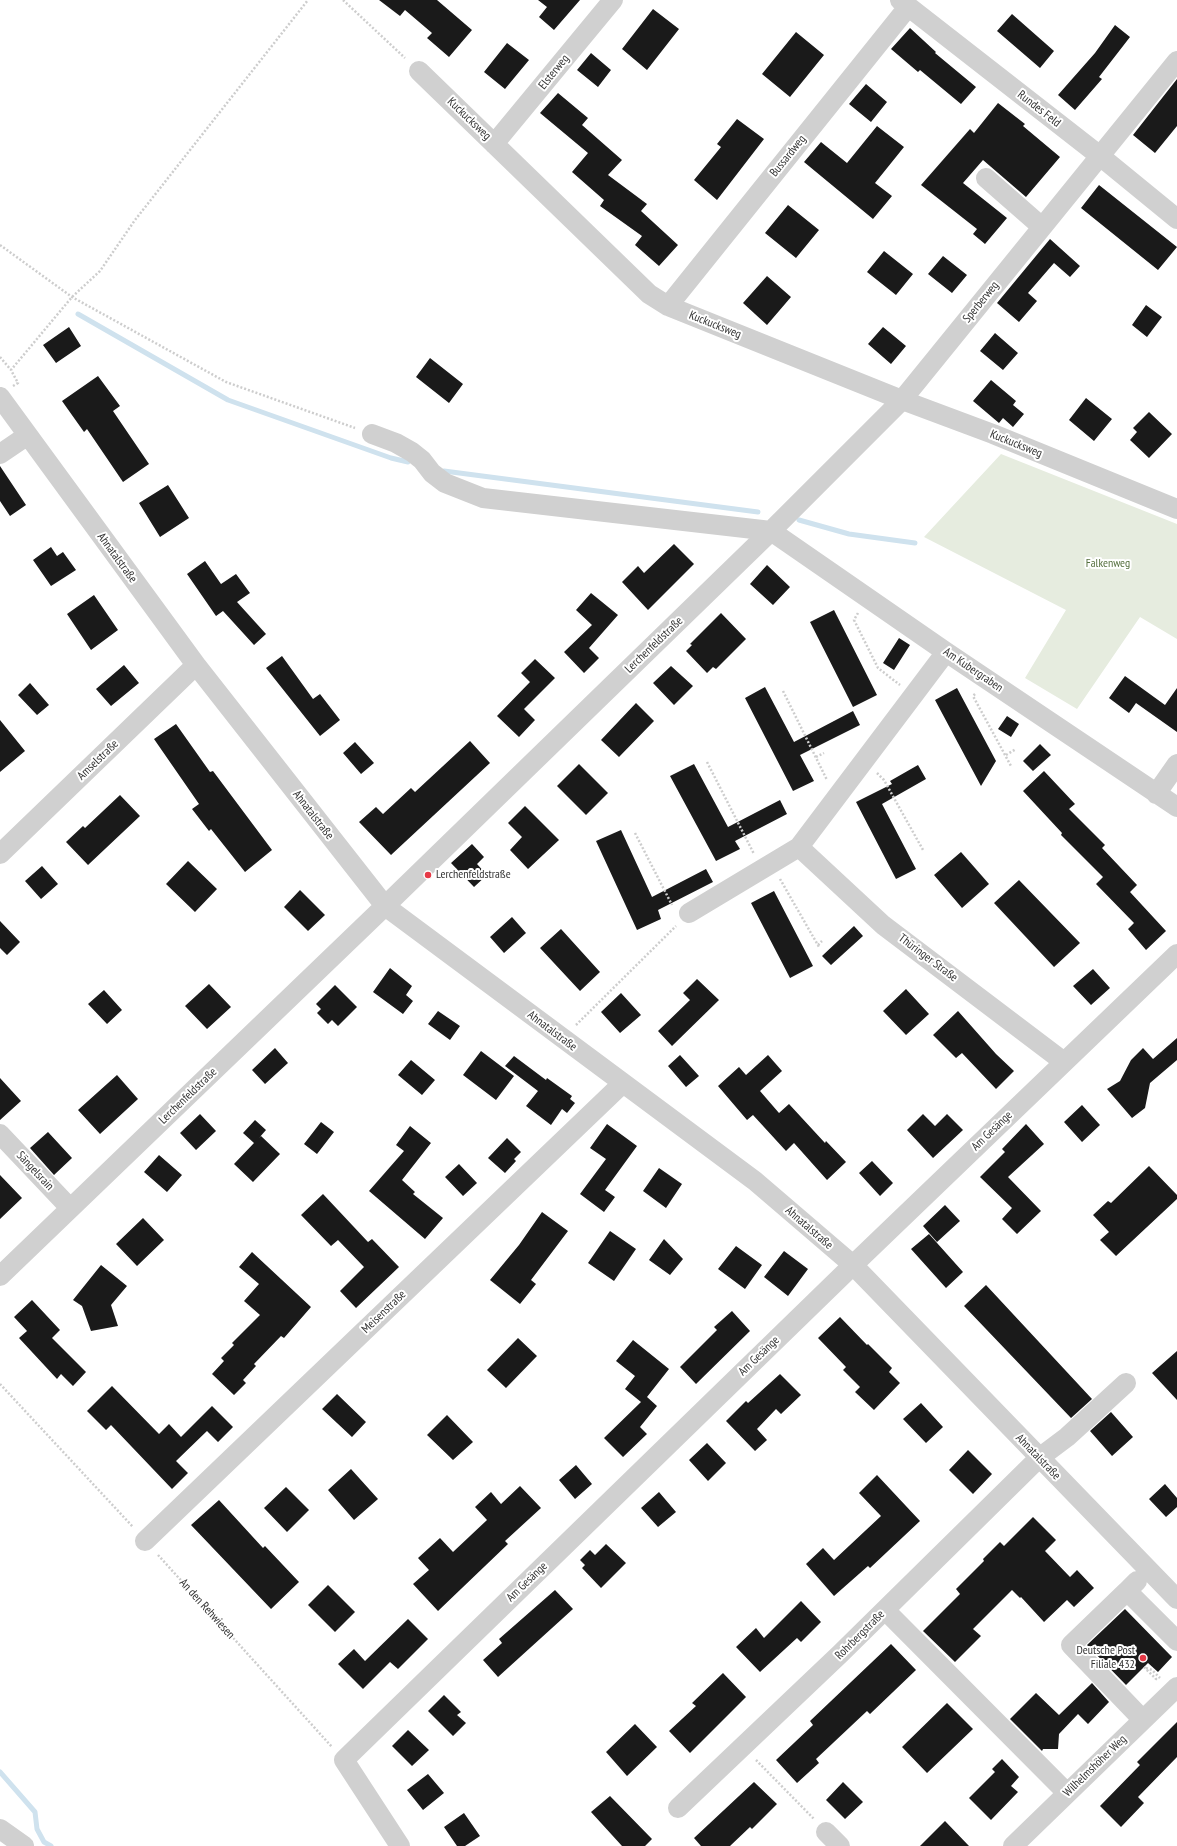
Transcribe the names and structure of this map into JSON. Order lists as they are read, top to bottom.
{
  "streets": {
    "street": [
      "Elsterweg",
      "Rundes Feld",
      "Kuckucksweg",
      "Bussardweg",
      "Sperberweg",
      "Ahnatalstraße",
      "Lerchenfeldstraße",
      "Am Kubergraben",
      "Amselstraße",
      "Thüringer Straße",
      "Am Gesänge",
      "Sängelsrain",
      "Meisenstraße",
      "Rohrbergstraße",
      "Wilhelmshöher Weg"
    ],
    "path": ["An den Rehwiesen"]
  },
  "crossings": [
    ["Elsterweg", "Kuckucksweg"],
    ["Rundes Feld", "Bussardweg"],
    ["Rundes Feld", "Sperberweg"],
    ["Kuckucksweg", "Bussardweg"],
    ["Kuckucksweg", "Sperberweg"],
    ["Sperberweg", "Lerchenfeldstraße"],
    ["Sperberweg", "Am Kubergraben"],
    ["Ahnatalstraße", "Lerchenfeldstraße"],
    ["Ahnatalstraße", "Amselstraße"],
    ["Ahnatalstraße", "Am Gesänge"],
    ["Ahnatalstraße", "Meisenstraße"],
    ["Ahnatalstraße", "Rohrbergstraße"],
    ["Lerchenfeldstraße", "Am Kubergraben"],
    ["Lerchenfeldstraße", "Sängelsrain"],
    ["Thüringer Straße", "Am Gesänge"],
    ["Am Gesänge", "An den Rehwiesen"],
    ["Meisenstraße", "An den Rehwiesen"]
  ],
  "parks": ["Falkenweg"],
  "places": ["Lerchenfeldstraße", "Deutsche Post Filiale 432"]
}
